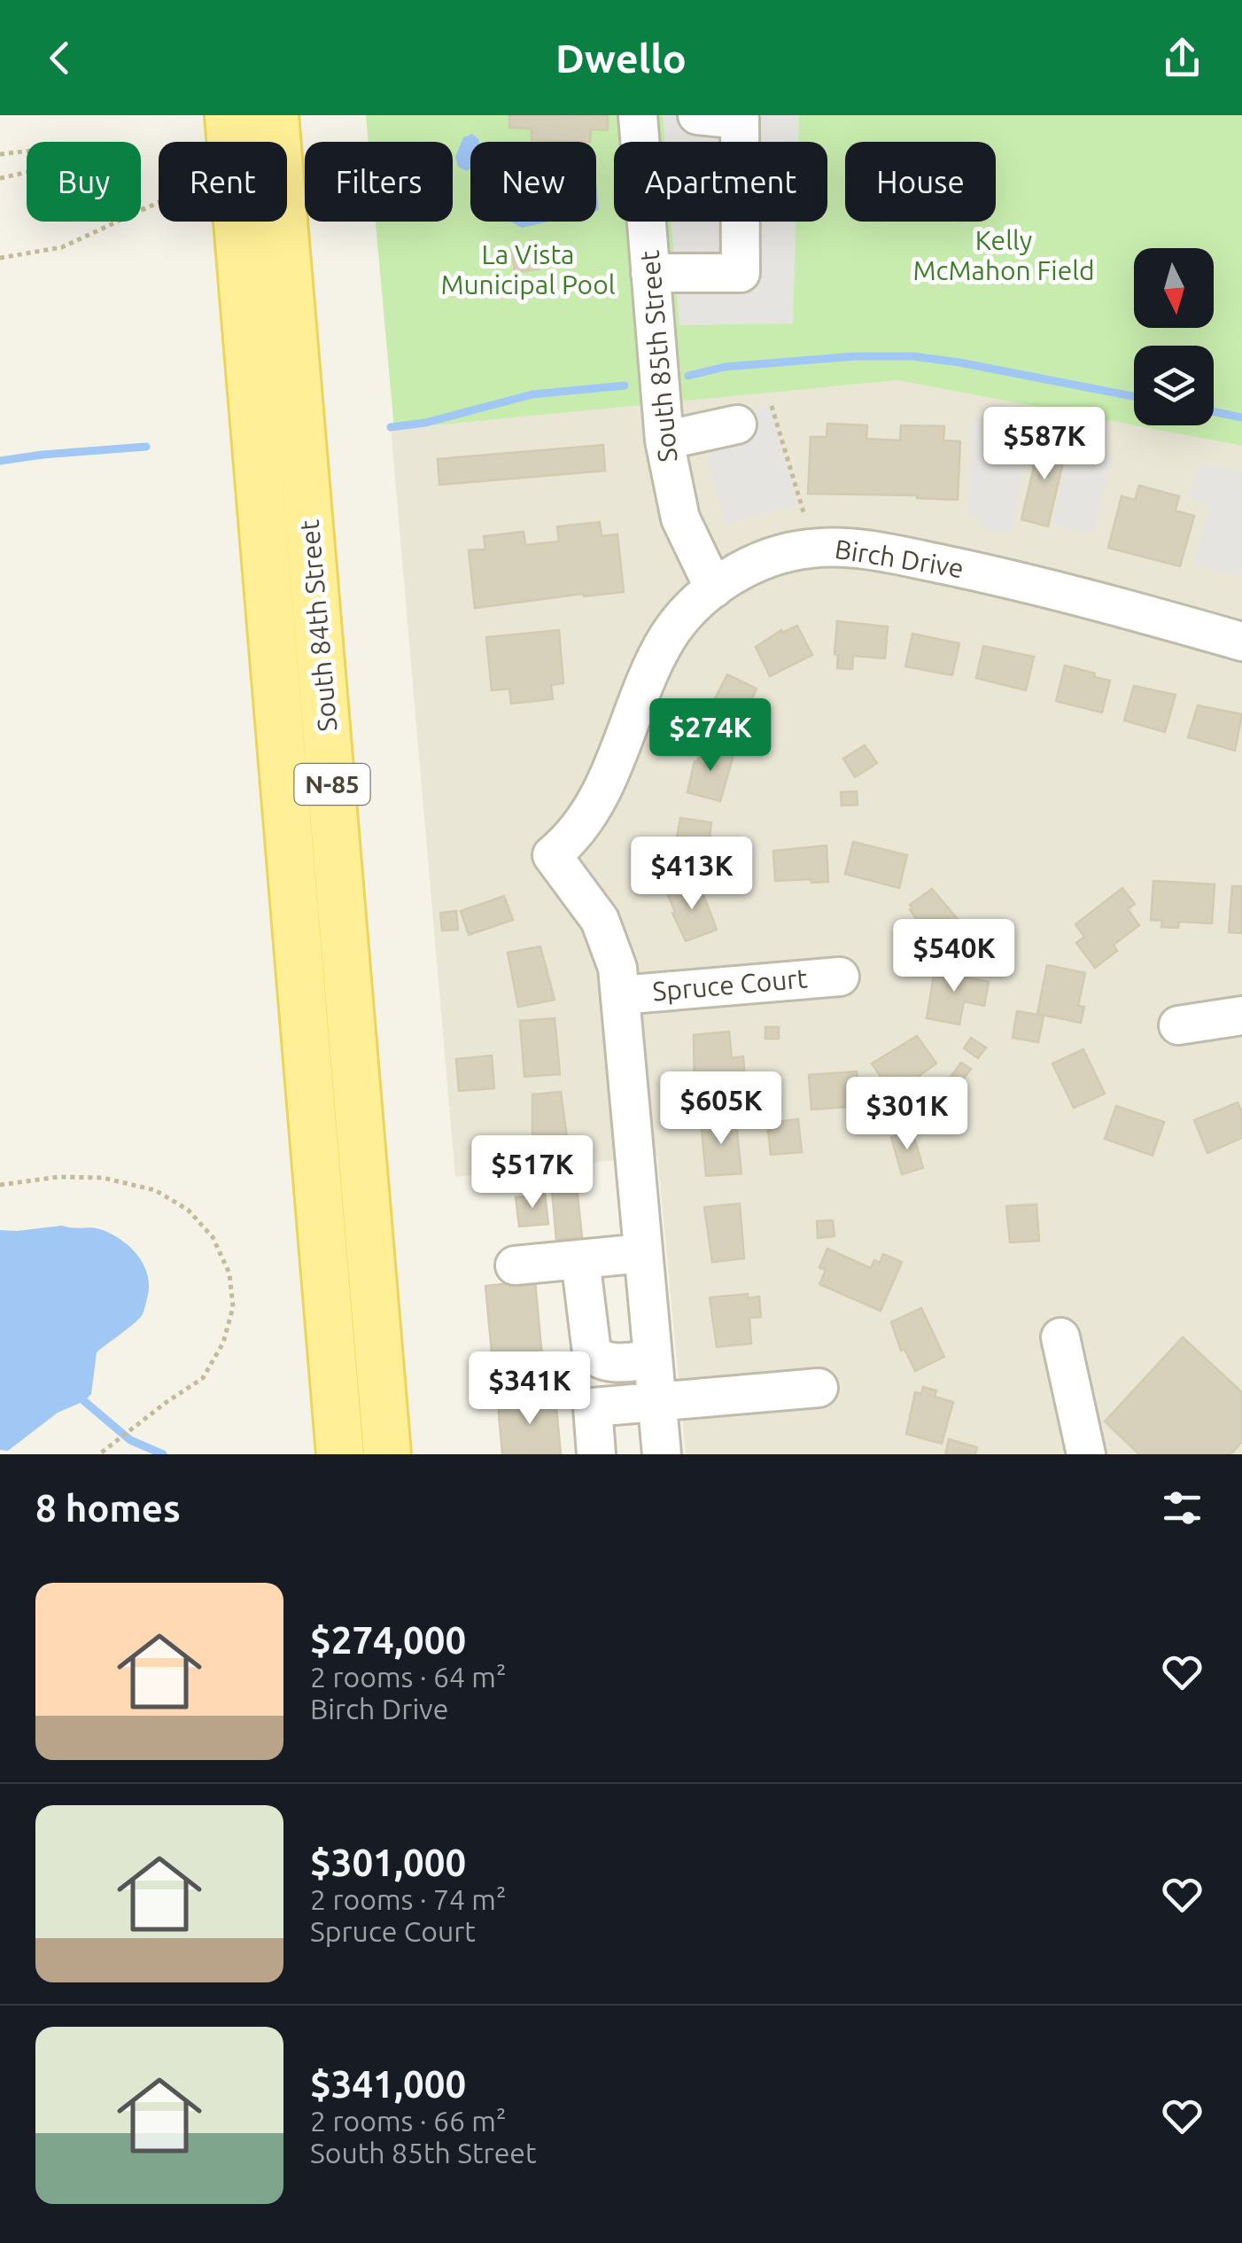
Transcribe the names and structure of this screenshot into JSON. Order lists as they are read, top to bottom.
{
  "streets": {
    "main road": ["South 84th Street", "N-85"],
    "street": ["South 85th Street", "Birch Drive", "Spruce Court"]
  },
  "crossings": [
    ["South 85th Street", "Birch Drive"],
    ["Birch Drive", "Spruce Court"]
  ],
  "parks": ["Kelly McMahon Field", "La Vista Municipal Pool"],
  "north": "bottom",
  "page": {
    "header": "Dwello",
    "chip": [
      "Buy",
      "Rent",
      "Filters",
      "New",
      "Apartment",
      "House"
    ],
    "price": [
      "$587K",
      "$274K",
      "$413K",
      "$540K",
      "$605K",
      "$301K",
      "$517K",
      "$341K"
    ],
    "heading": "8 homes",
    "list": [
      {
        "name": "$274,000",
        "note": "2 rooms · 64 m² · Birch Drive"
      },
      {
        "name": "$301,000",
        "note": "2 rooms · 74 m² · Spruce Court"
      },
      {
        "name": "$341,000",
        "note": "2 rooms · 66 m² · South 85th Street"
      }
    ]
  }
}
